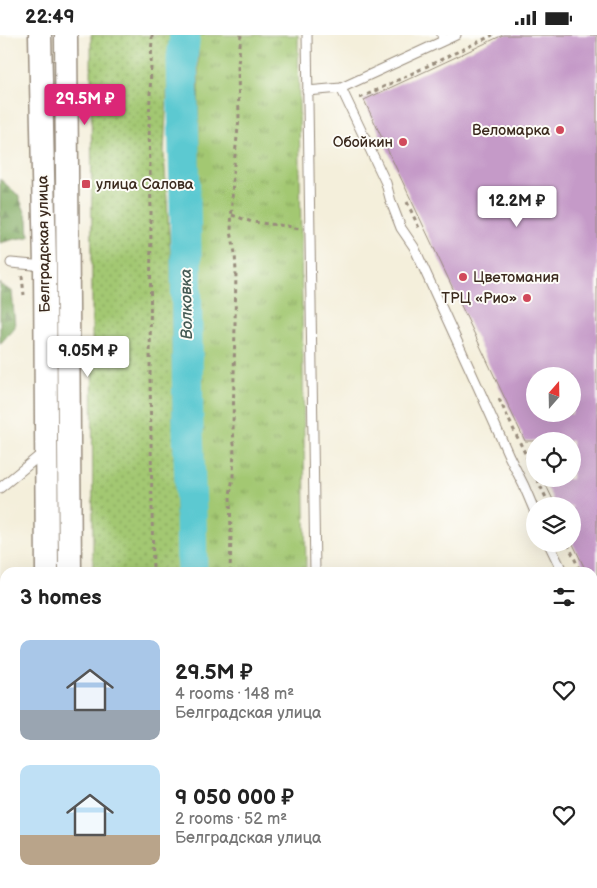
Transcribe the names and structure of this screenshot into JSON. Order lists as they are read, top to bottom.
{
  "streets": {
    "street": ["Белградская улица"]
  },
  "water": ["Волковка"],
  "places": {
    "other": [
      "Веломарка",
      "Обойкин",
      "Цветомания",
      "ТРЦ «Рио»"
    ],
    "transit": ["улица Салова"]
  },
  "north": "top",
  "page": {
    "status": "22:49",
    "price": ["29.5M ₽", "12.2M ₽", "9.05M ₽"],
    "heading": "3 homes",
    "list": [
      {
        "name": "29.5M ₽",
        "note": "4 rooms · 148 m² · Белградская улица"
      },
      {
        "name": "9 050 000 ₽",
        "note": "2 rooms · 52 m² · Белградская улица"
      }
    ]
  }
}
